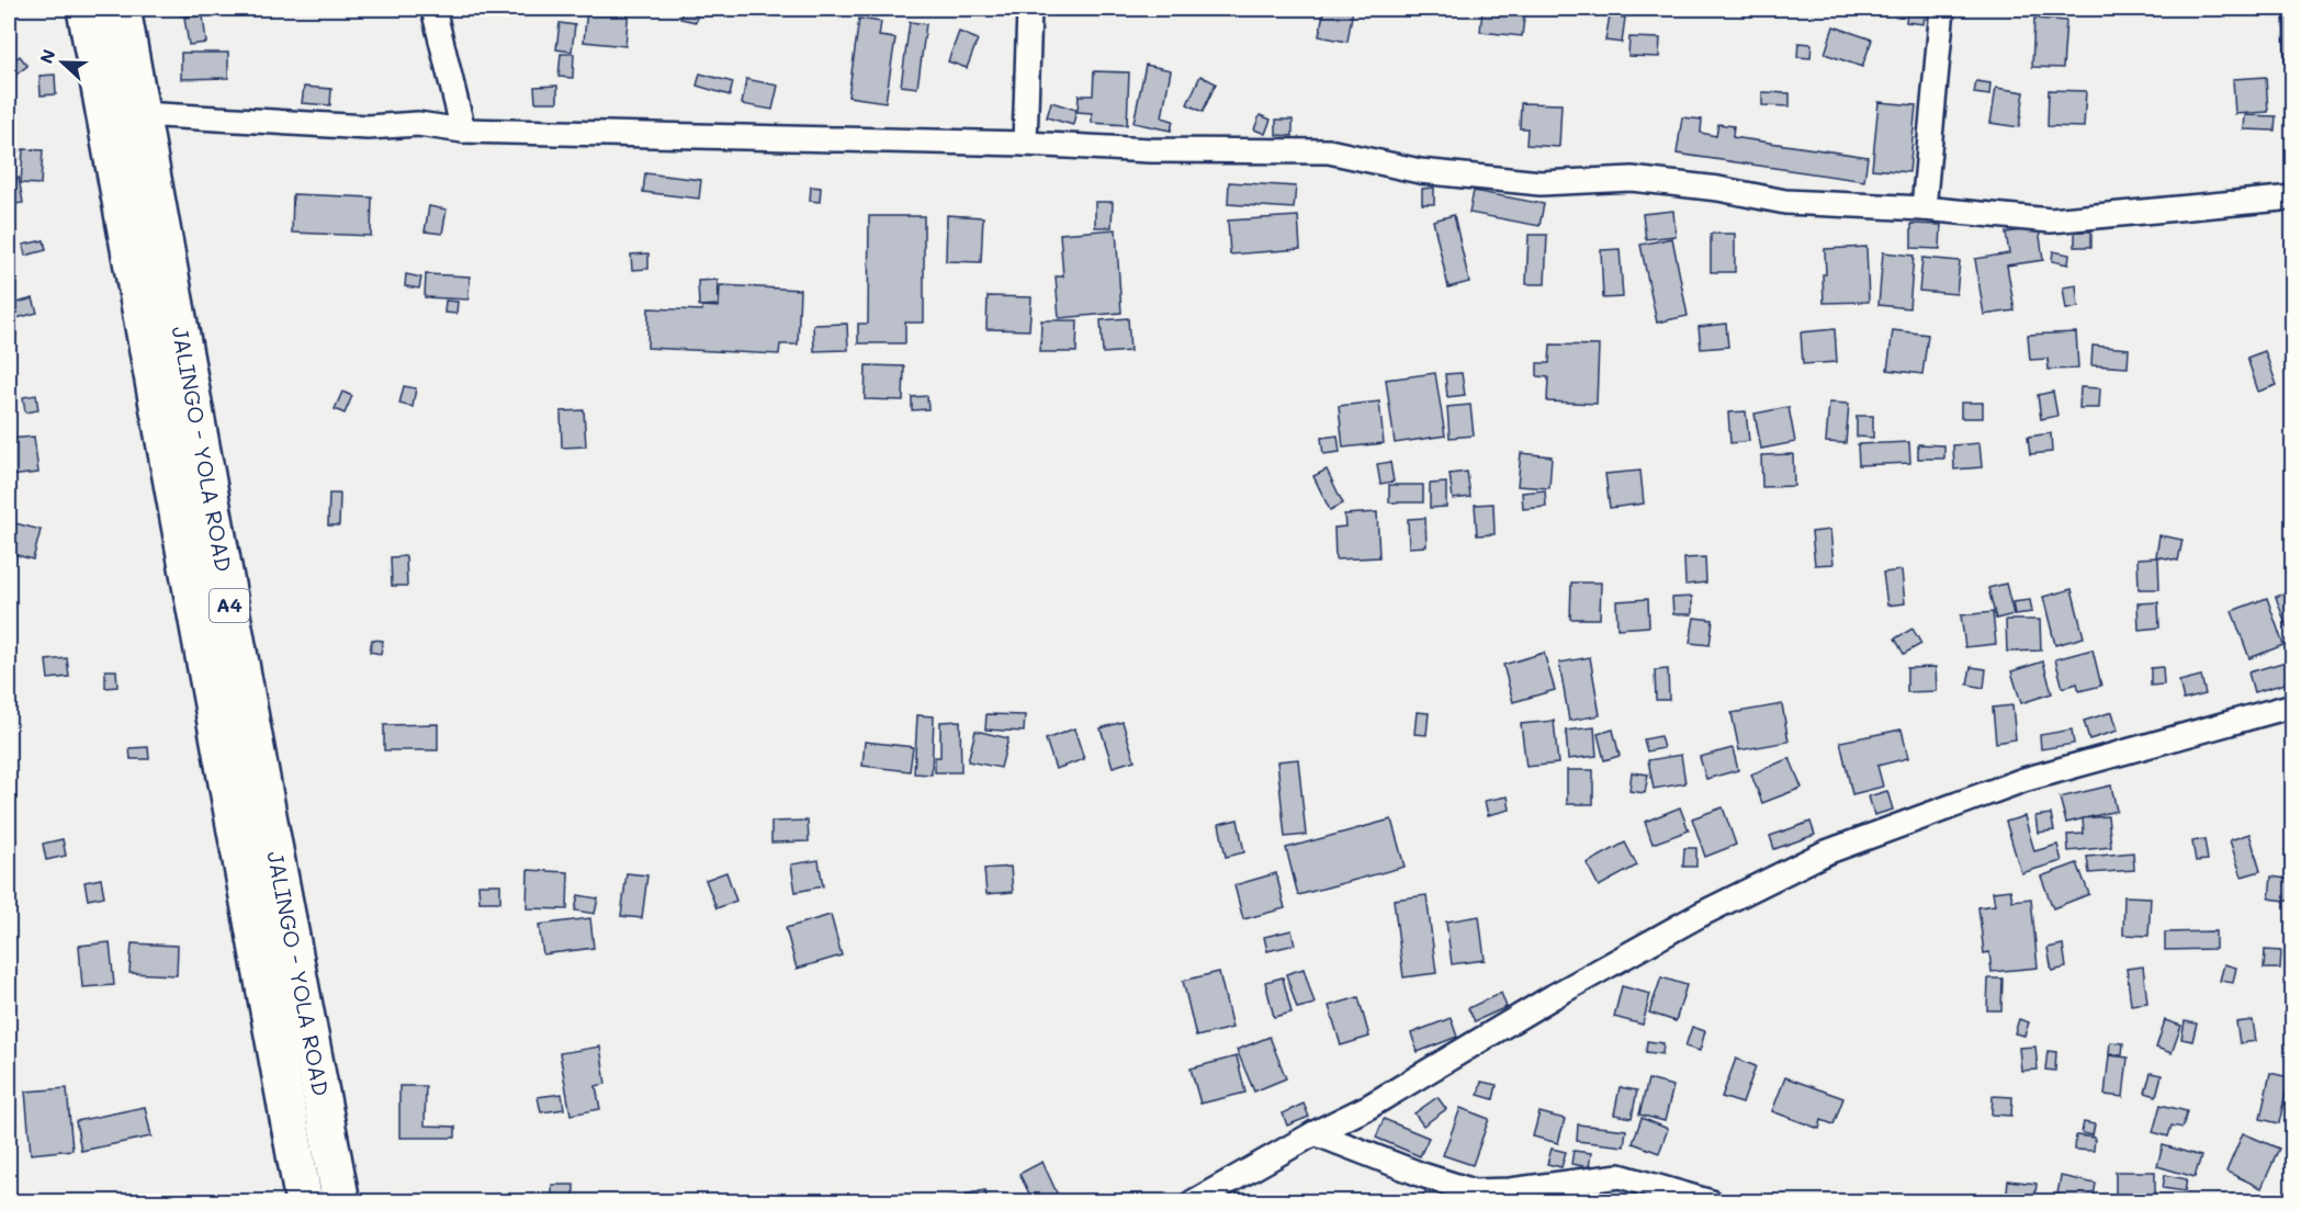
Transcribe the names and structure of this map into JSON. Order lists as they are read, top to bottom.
{
  "streets": {
    "highway": ["JALINGO - YOLA ROAD", "A4"]
  },
  "north": "left"
}
